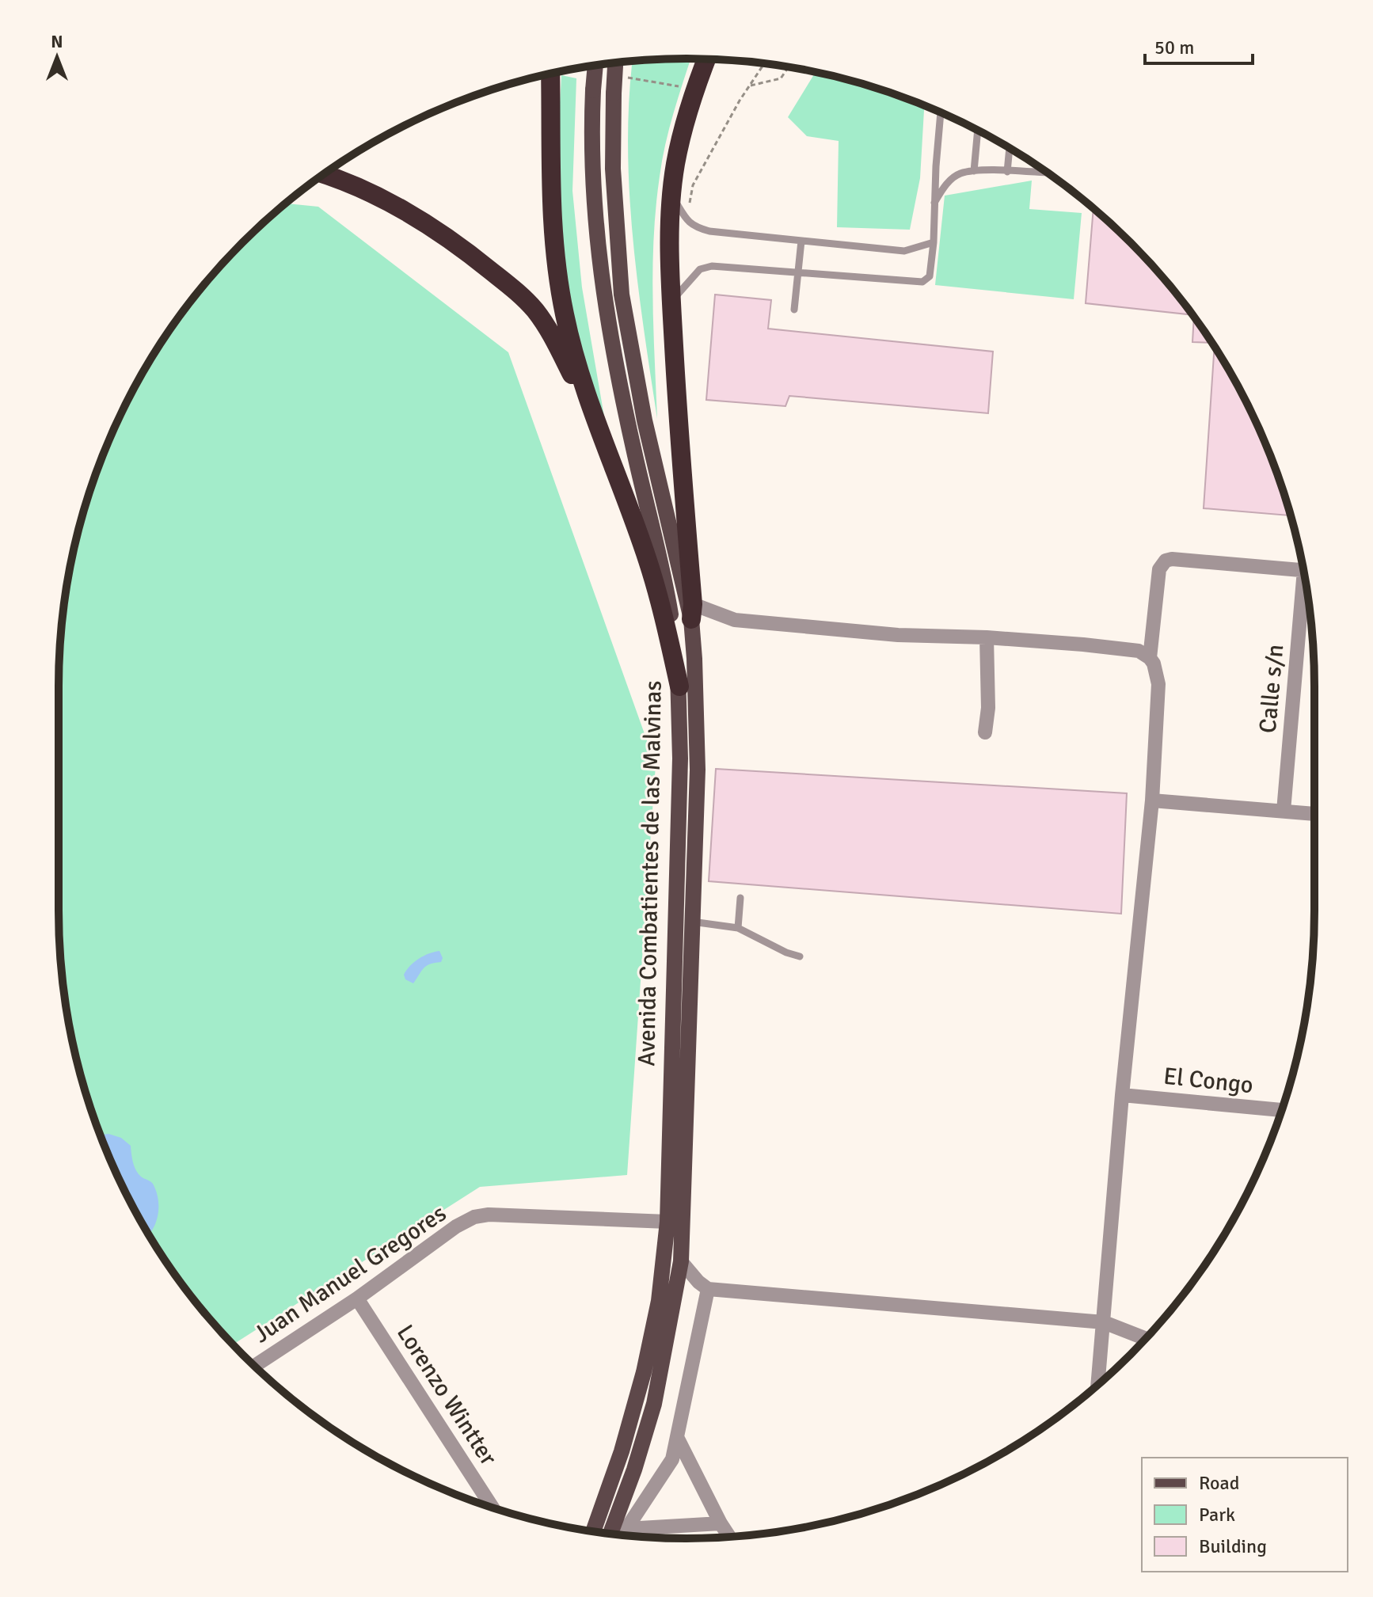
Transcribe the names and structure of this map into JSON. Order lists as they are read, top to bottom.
{
  "streets": {
    "main road": ["Avenida Combatientes de las Malvinas"],
    "street": [
      "Calle s/n",
      "El Congo",
      "Juan Manuel Gregores",
      "Lorenzo Wintter"
    ]
  },
  "crossings": [
    ["Avenida Combatientes de las Malvinas", "Juan Manuel Gregores"],
    ["Juan Manuel Gregores", "Lorenzo Wintter"]
  ],
  "legend": ["Road", "Park", "Building"],
  "scale_bar": "50 m",
  "north": "top"
}
